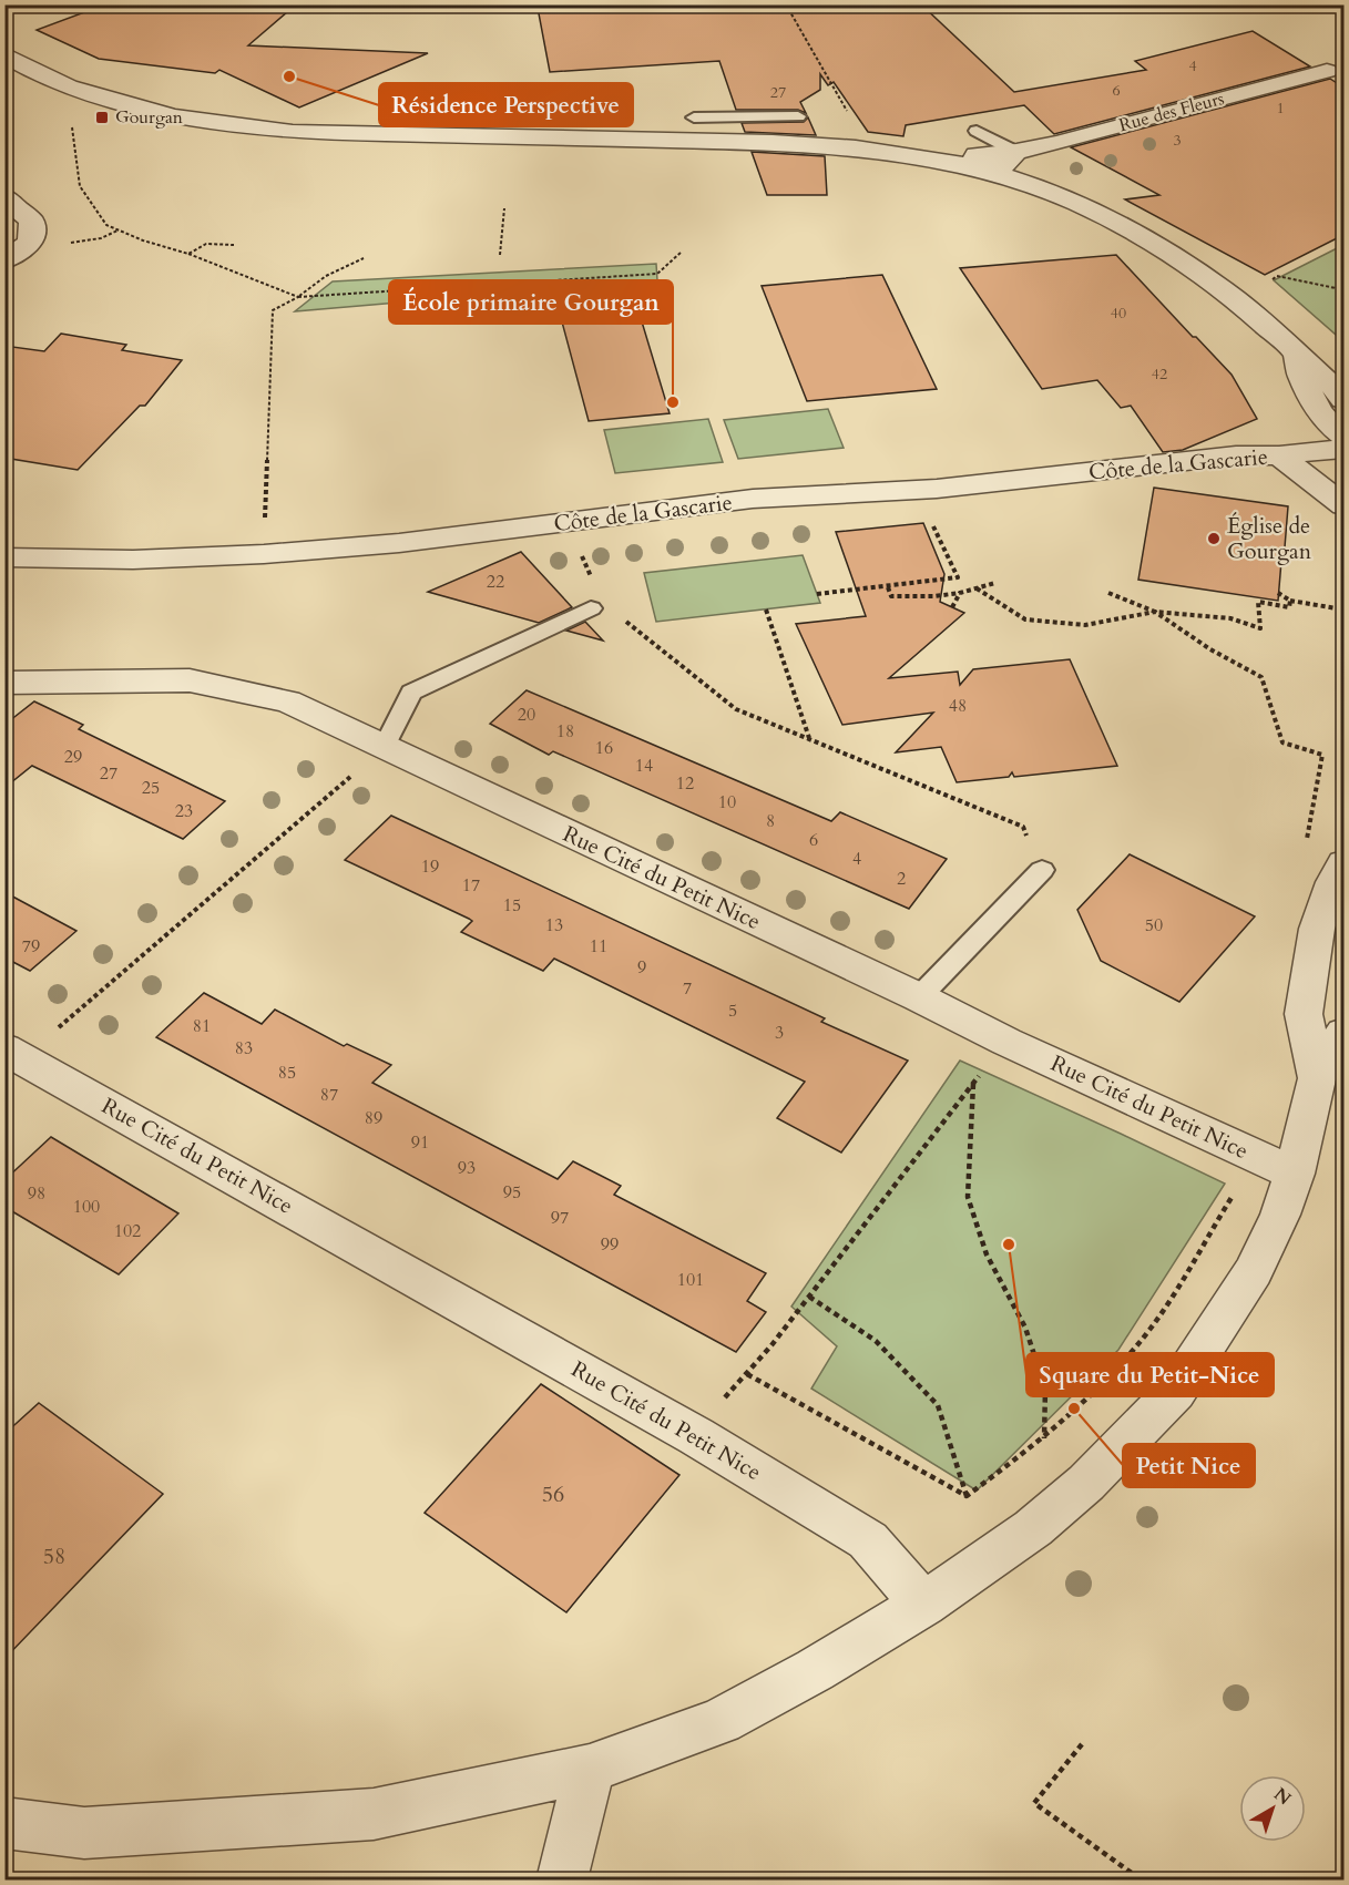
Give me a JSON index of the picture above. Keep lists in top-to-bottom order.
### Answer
{
  "streets": {
    "street": ["Rue des Fleurs", "Côte de la Gascarie", "Rue Cité du Petit Nice"]
  },
  "places": {
    "other": [
      "Résidence Perspective",
      "École primaire Gourgan",
      "Église de Gourgan",
      "Square du Petit-Nice",
      "Petit Nice"
    ],
    "transit": ["Gourgan"]
  },
  "house_numbers": [
    "4",
    "6",
    "27",
    "1",
    "3",
    "40",
    "42",
    "22",
    "48",
    "20",
    "18",
    "16",
    "29",
    "14",
    "27",
    "12",
    "25",
    "10",
    "23",
    "8",
    "6",
    "4",
    "19",
    "2",
    "17",
    "15",
    "13",
    "50",
    "79",
    "11",
    "9",
    "7",
    "5",
    "81",
    "3",
    "83",
    "85",
    "87",
    "89",
    "91",
    "93",
    "95",
    "98",
    "100",
    "97",
    "102",
    "99",
    "101",
    "56",
    "58"
  ],
  "north": "top right"
}
